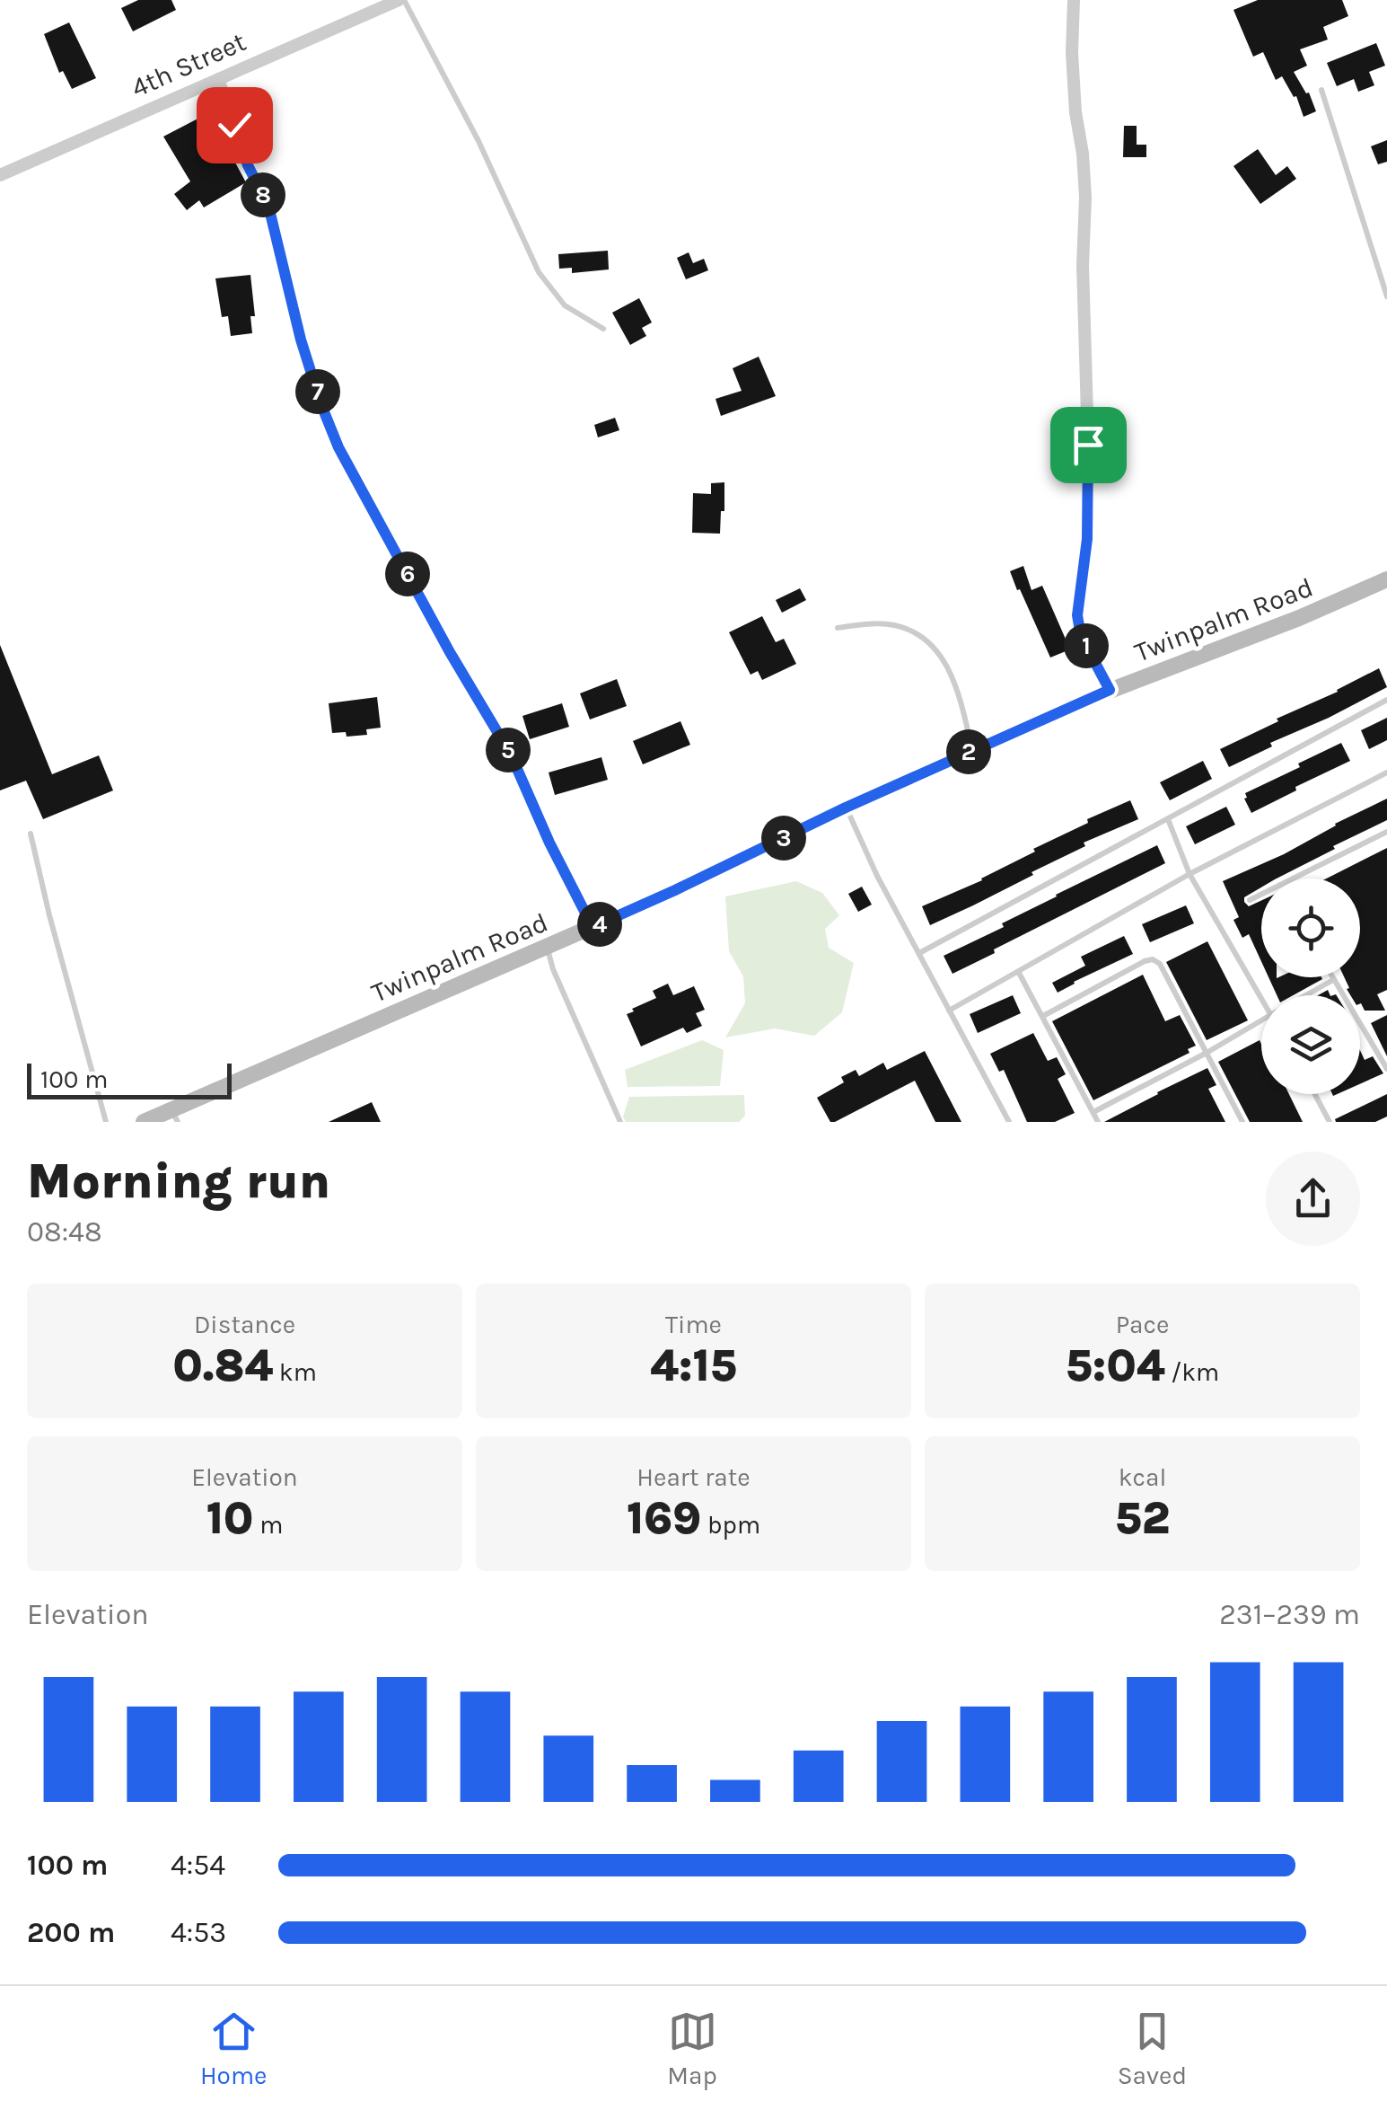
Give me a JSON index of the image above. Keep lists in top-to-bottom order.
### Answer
{
  "streets": {
    "main road": ["Twinpalm Road"],
    "street": ["4th Street"]
  },
  "scale_bar": "100 m",
  "page": {
    "pins": [
      "8",
      "7",
      "6",
      "1",
      "5",
      "2",
      "3",
      "4"
    ],
    "scale": "100 m",
    "heading": ["Morning run", "08:48"],
    "stats": [
      ["Distance", "0.84 km"],
      ["Time", "4:15"],
      ["Pace", "5:04 /km"],
      ["Elevation", "10 m"],
      ["Heart rate", "169 bpm"],
      ["kcal", "52"]
    ],
    "chart": ["Elevation", "231–239 m"],
    "list": [
      {
        "name": "100 m",
        "note": "4:54"
      },
      {
        "name": "200 m",
        "note": "4:53"
      }
    ],
    "tabs": ["Home", "Map", "Saved"]
  }
}
